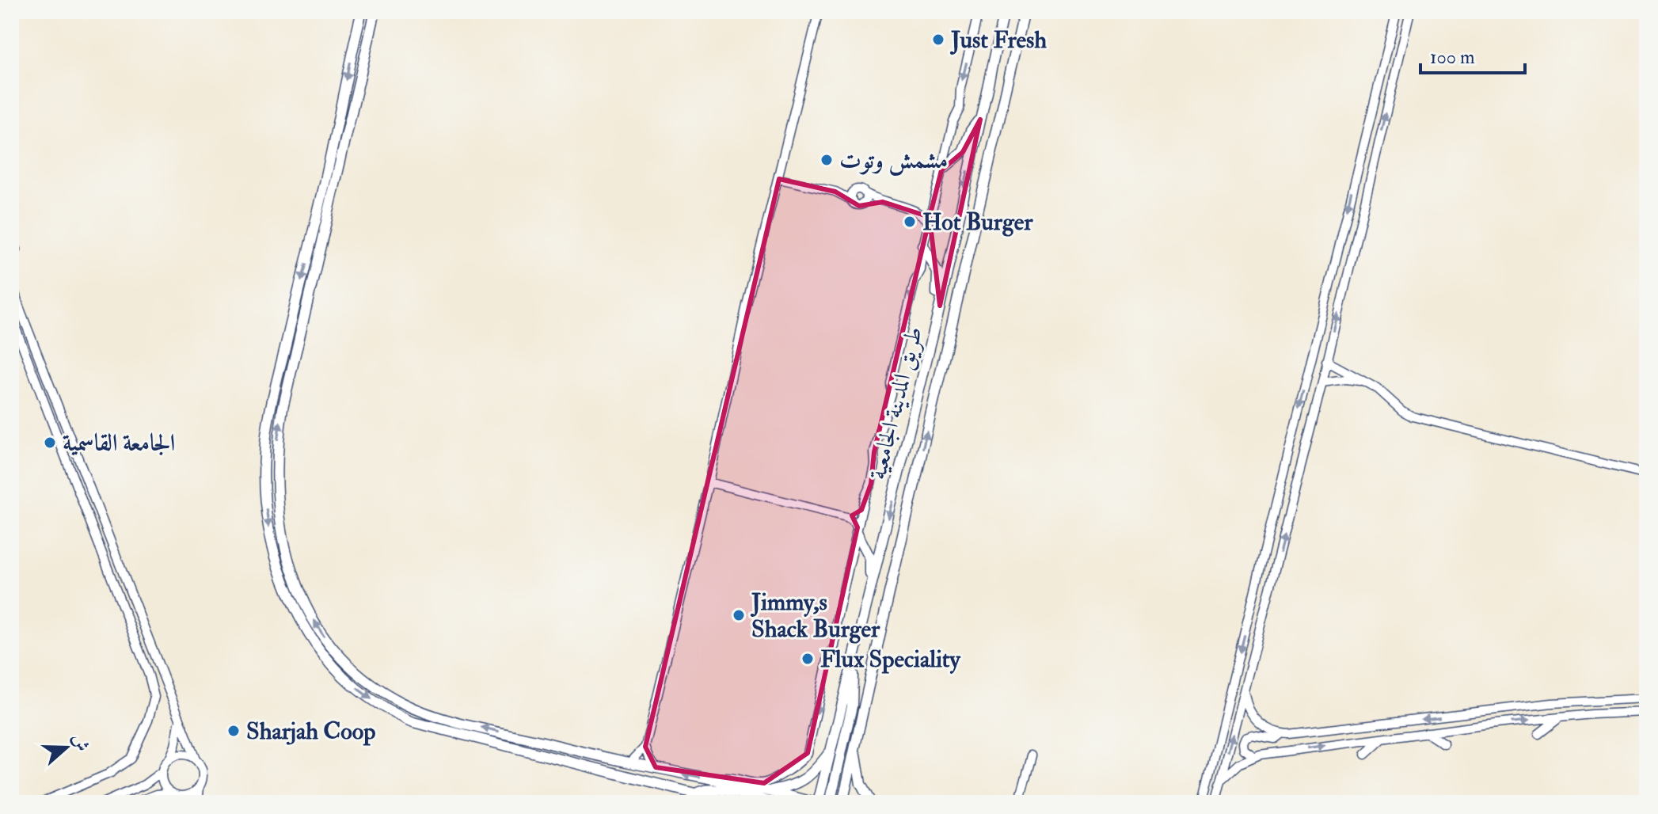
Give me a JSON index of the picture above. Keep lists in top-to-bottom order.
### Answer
{
  "streets": {
    "main road": ["طريق المدينة الجامعية"]
  },
  "places": [
    "Just Fresh",
    "مشمش وتوت",
    "Hot Burger",
    "الجامعة القاسمية",
    "Jimmy,s Shack Burger",
    "Flux Speciality",
    "Sharjah Coop"
  ],
  "scale_bar": "100 m",
  "north": "right"
}
